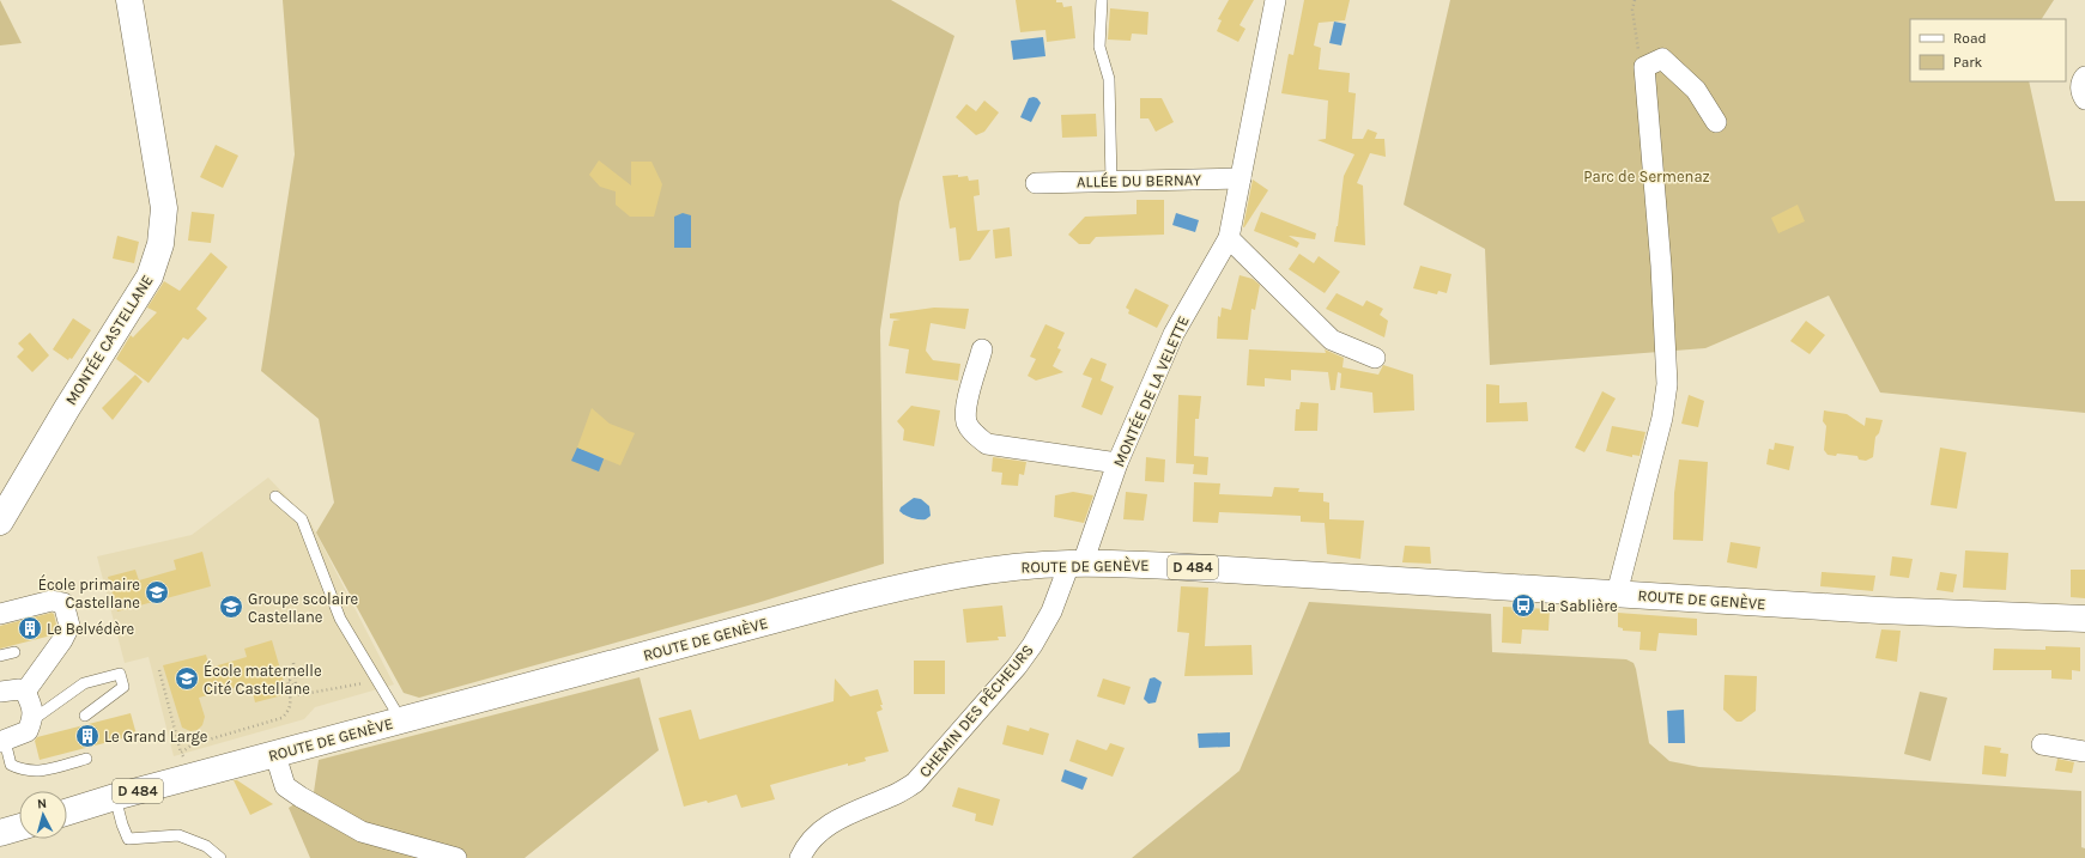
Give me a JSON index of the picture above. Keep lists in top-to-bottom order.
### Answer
{
  "streets": {
    "main road": ["MONTÉE CASTELLANE", "ROUTE DE GENÈVE", "D 484"],
    "street": ["ALLÉE DU BERNAY", "MONTÉE DE LA VELETTE", "CHEMIN DES PÊCHEURS"]
  },
  "crossings": [
    ["ALLÉE DU BERNAY", "MONTÉE DE LA VELETTE"],
    ["MONTÉE DE LA VELETTE", "ROUTE DE GENÈVE"],
    ["MONTÉE DE LA VELETTE", "CHEMIN DES PÊCHEURS"],
    ["ROUTE DE GENÈVE", "CHEMIN DES PÊCHEURS"]
  ],
  "parks": ["Parc de Sermenaz"],
  "places": {
    "school or university": ["École primaire Castellane", "Groupe scolaire Castellane", "École maternelle Cité Castellane"],
    "bus stop": ["La Sablière"],
    "building": ["Le Belvédère", "Le Grand Large"]
  },
  "legend": ["Road", "Park"],
  "north": "top"
}
